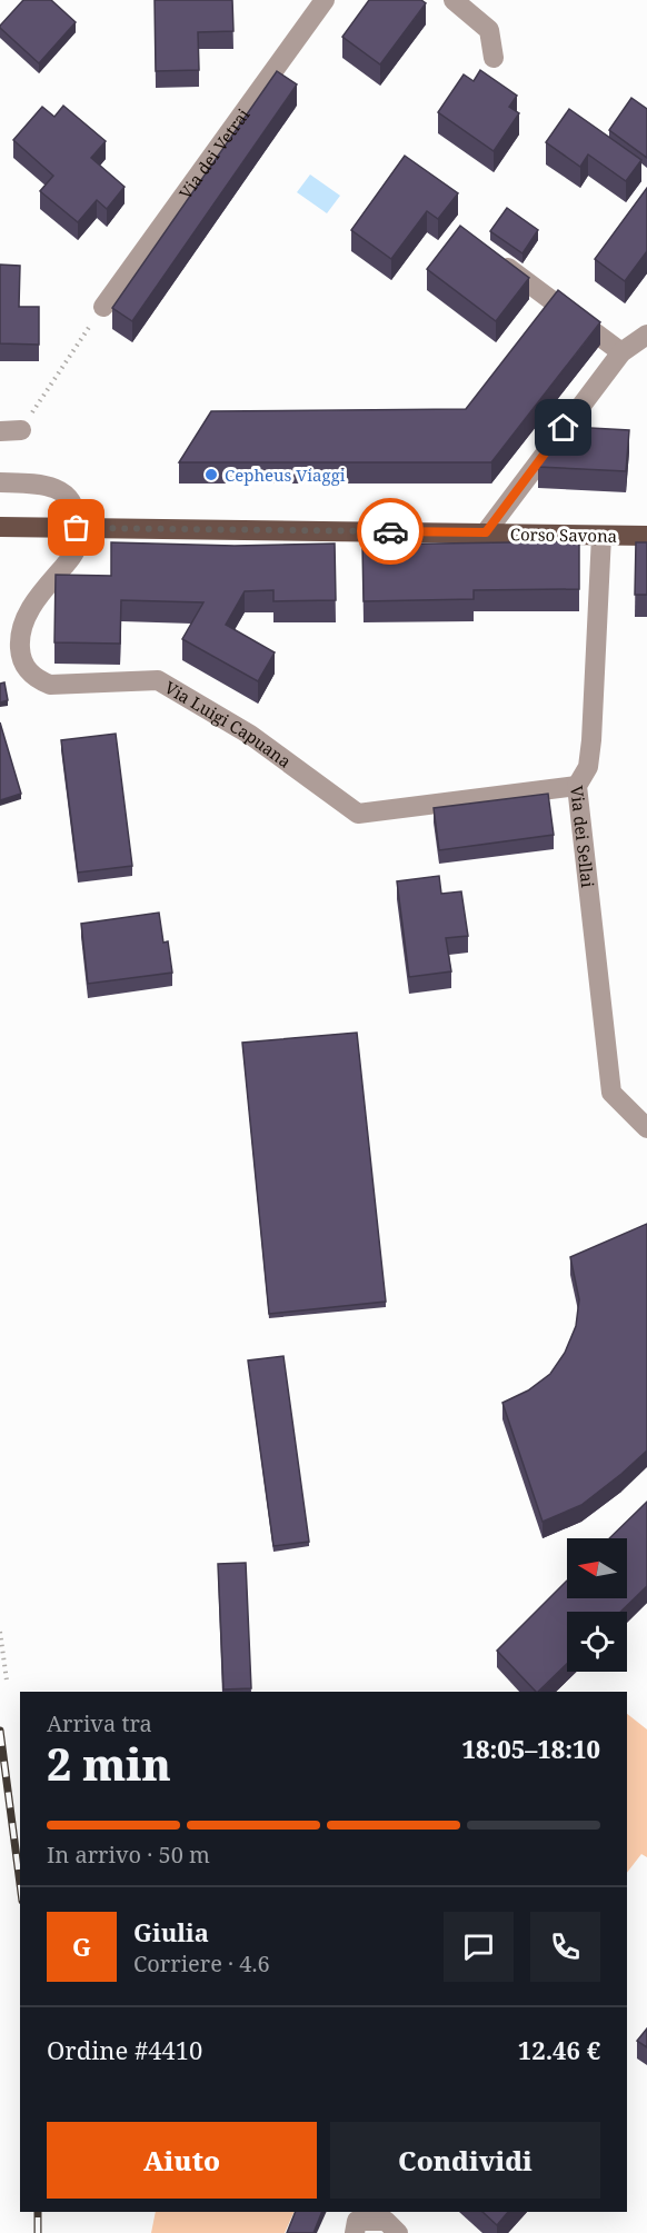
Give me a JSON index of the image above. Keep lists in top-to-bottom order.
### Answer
{
  "streets": {
    "main road": ["Corso Savona"],
    "street": ["Via dei Vetrai", "Via Luigi Capuana", "Via dei Sellai"]
  },
  "crossings": [
    ["Corso Savona", "Via Luigi Capuana"],
    ["Corso Savona", "Via dei Sellai"],
    ["Via Luigi Capuana", "Via dei Sellai"]
  ],
  "places": ["Cepheus Viaggi"],
  "north": "left",
  "page": {
    "heading": ["2 min", "Arriva tra", "18:05–18:10"],
    "panel": [
      "Giulia",
      "Corriere · 4.6",
      "Ordine #4410",
      "12.46 €"
    ],
    "bar": "In arrivo · 50 m",
    "round": "G",
    "buttons": ["Aiuto", "Condividi"]
  }
}
